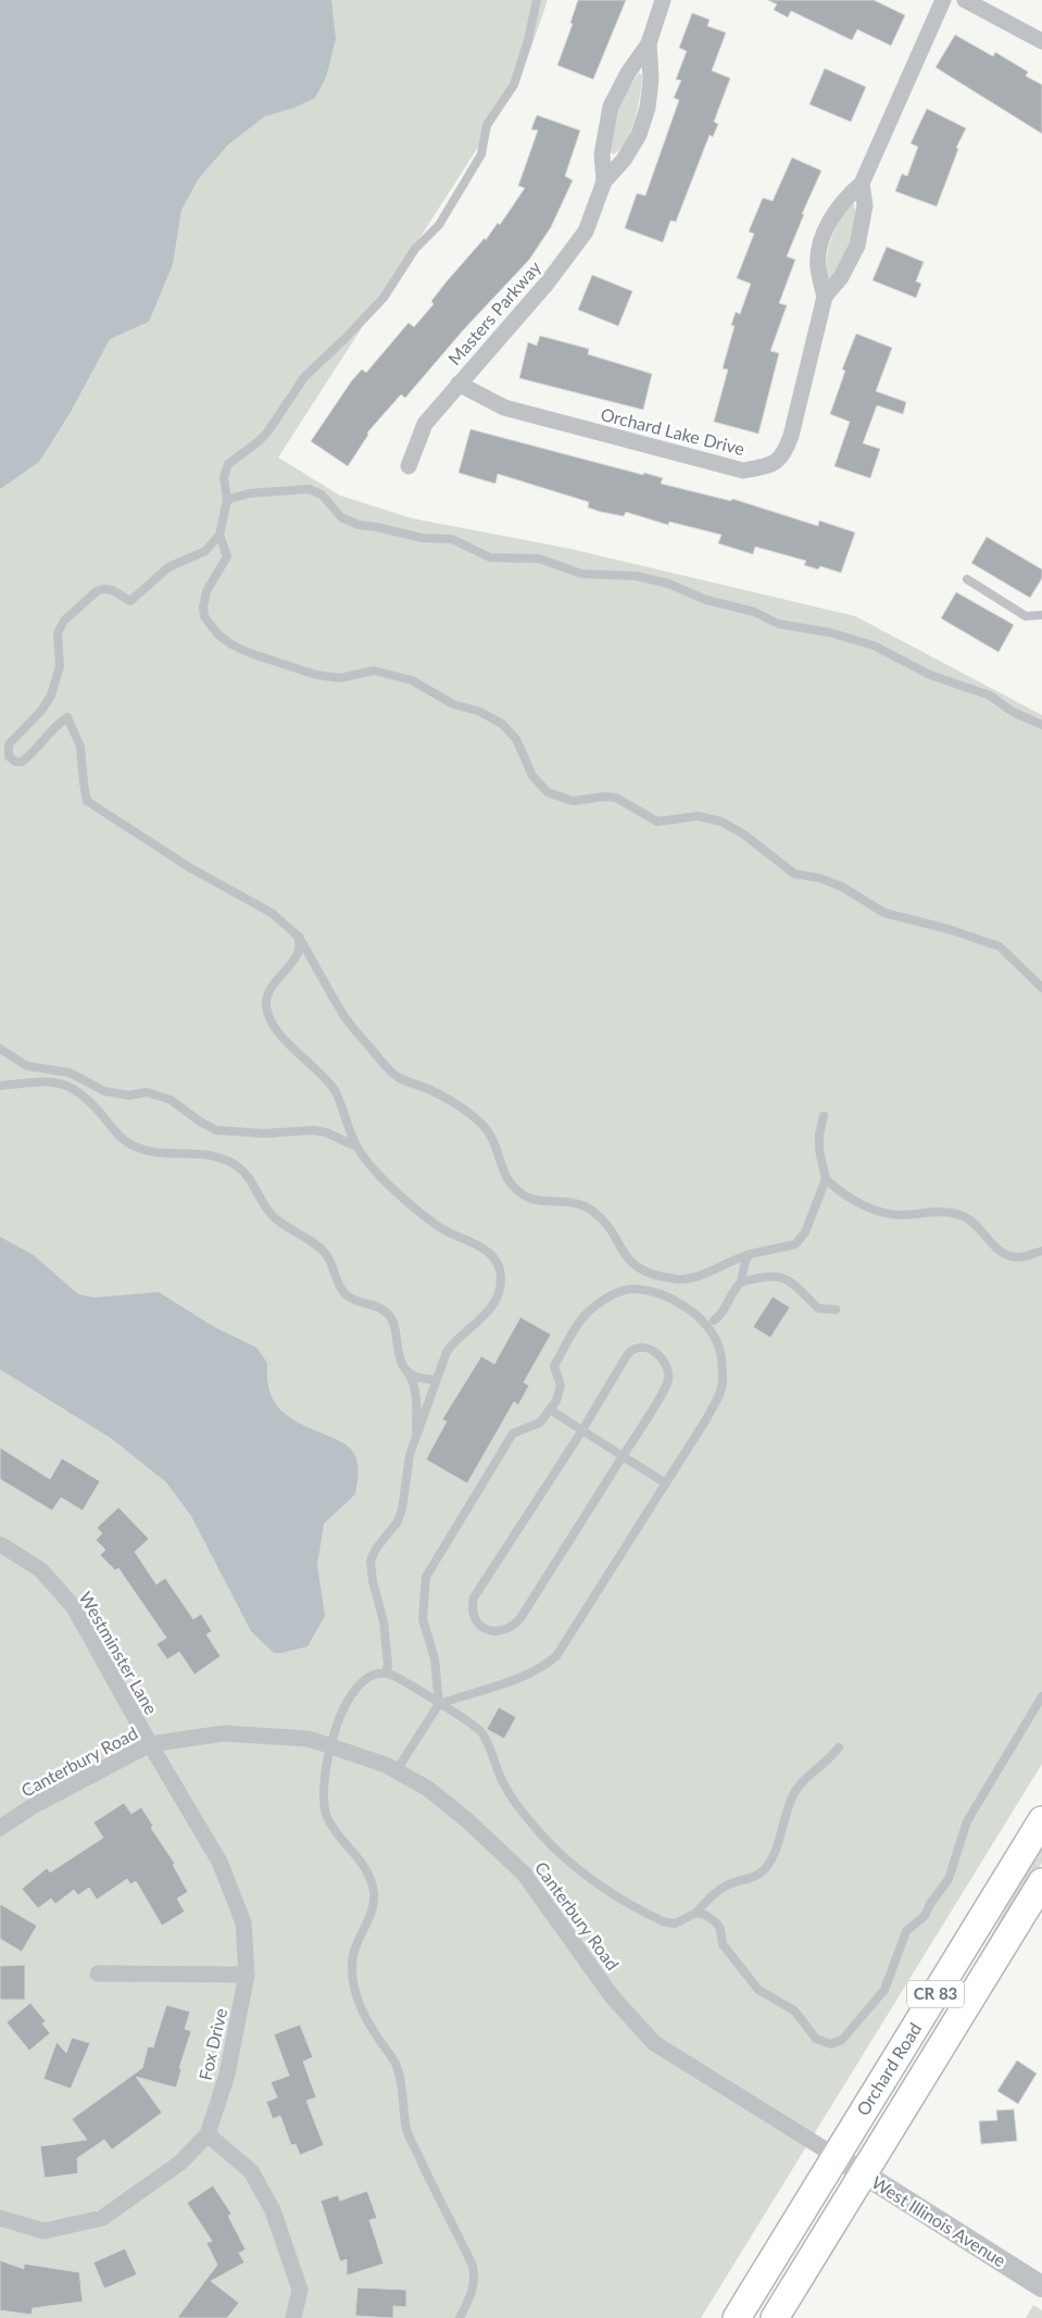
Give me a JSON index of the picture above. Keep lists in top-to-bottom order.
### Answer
{
  "streets": {
    "main road": ["CR 83", "Orchard Road"],
    "street": [
      "Masters Parkway",
      "Orchard Lake Drive",
      "Westminster Lane",
      "Canterbury Road",
      "Fox Drive",
      "West Illinois Avenue"
    ]
  },
  "crossings": [
    ["Masters Parkway", "Orchard Lake Drive"],
    ["Westminster Lane", "Canterbury Road"],
    ["Westminster Lane", "Fox Drive"],
    ["Canterbury Road", "Fox Drive"],
    ["Canterbury Road", "Orchard Road"],
    ["Canterbury Road", "West Illinois Avenue"],
    ["Orchard Road", "West Illinois Avenue"]
  ]
}
